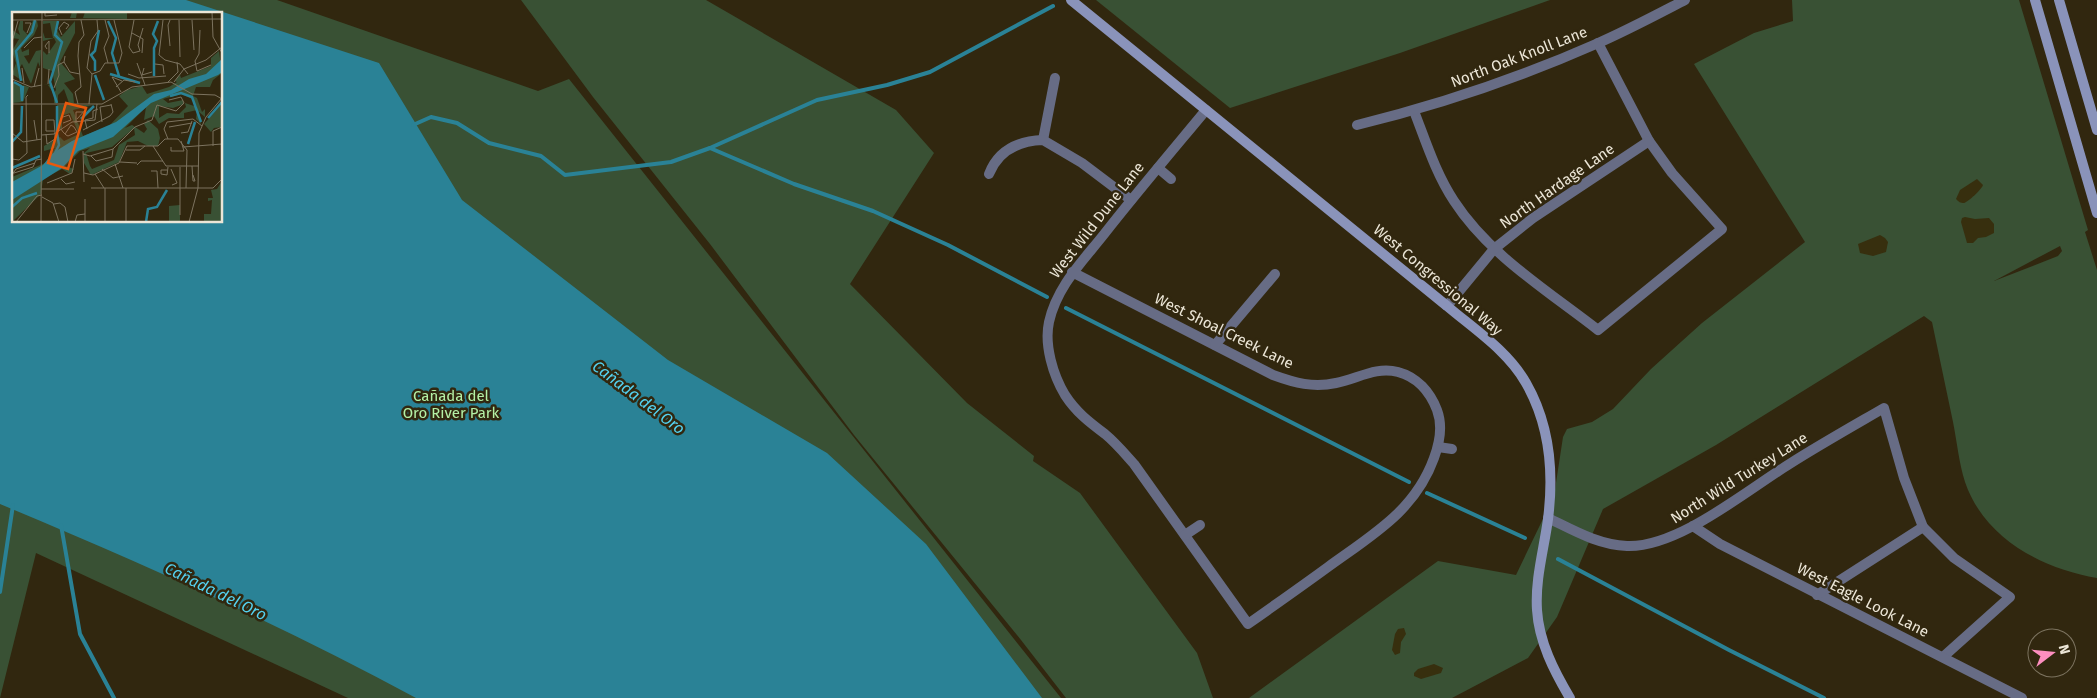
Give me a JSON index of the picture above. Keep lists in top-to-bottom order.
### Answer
{
  "streets": {
    "street": [
      "North Oak Knoll Lane",
      "North Hardage Lane",
      "West Wild Dune Lane",
      "West Congressional Way",
      "West Shoal Creek Lane",
      "North Wild Turkey Lane",
      "West Eagle Look Lane"
    ]
  },
  "crossings": [
    ["North Hardage Lane", "West Congressional Way"],
    ["West Wild Dune Lane", "West Congressional Way"],
    ["West Wild Dune Lane", "West Shoal Creek Lane"],
    ["West Congressional Way", "North Wild Turkey Lane"],
    ["North Wild Turkey Lane", "West Eagle Look Lane"]
  ],
  "water": ["Cañada del Oro"],
  "parks": ["Cañada del Oro River Park"],
  "north": "right"
}
